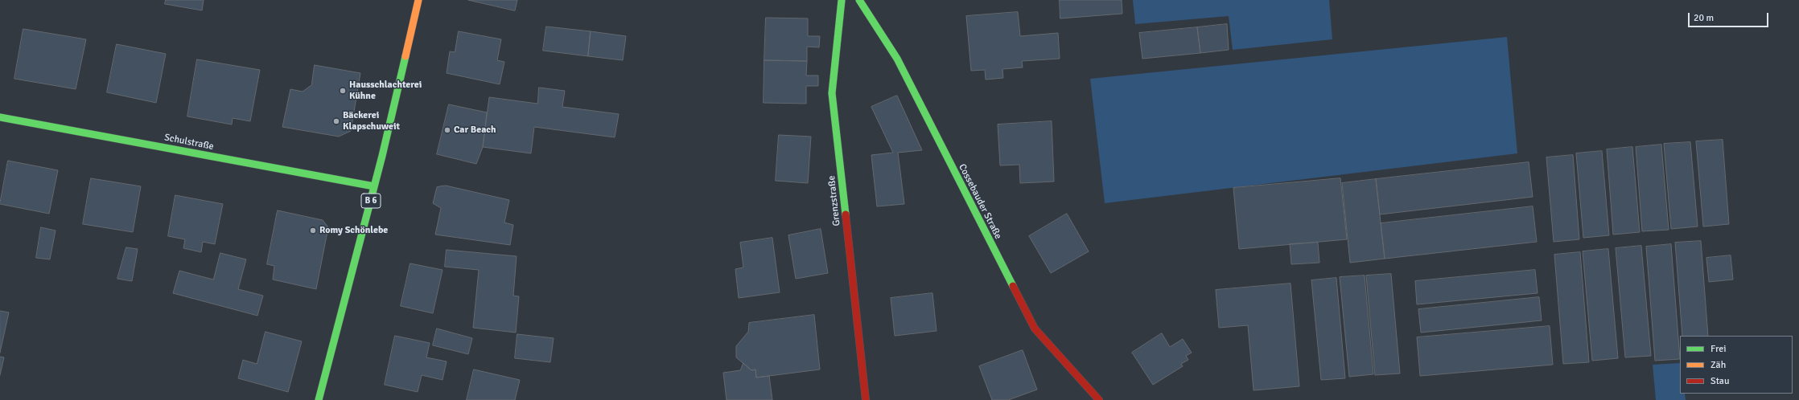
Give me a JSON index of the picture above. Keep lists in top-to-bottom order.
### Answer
{
  "streets": {
    "street": [
      "Schulstraße",
      "B 6",
      "Grenzstraße",
      "Cossebauder Straße"
    ]
  },
  "crossings": [
    ["Schulstraße", "B 6"]
  ],
  "places": [
    "Hausschlachterei Kühne",
    "Bäckerei Klapschuweit",
    "Car Beach",
    "Romy Schönlebe"
  ],
  "legend": ["Frei", "Zäh", "Stau"],
  "scale_bar": "20 m"
}
